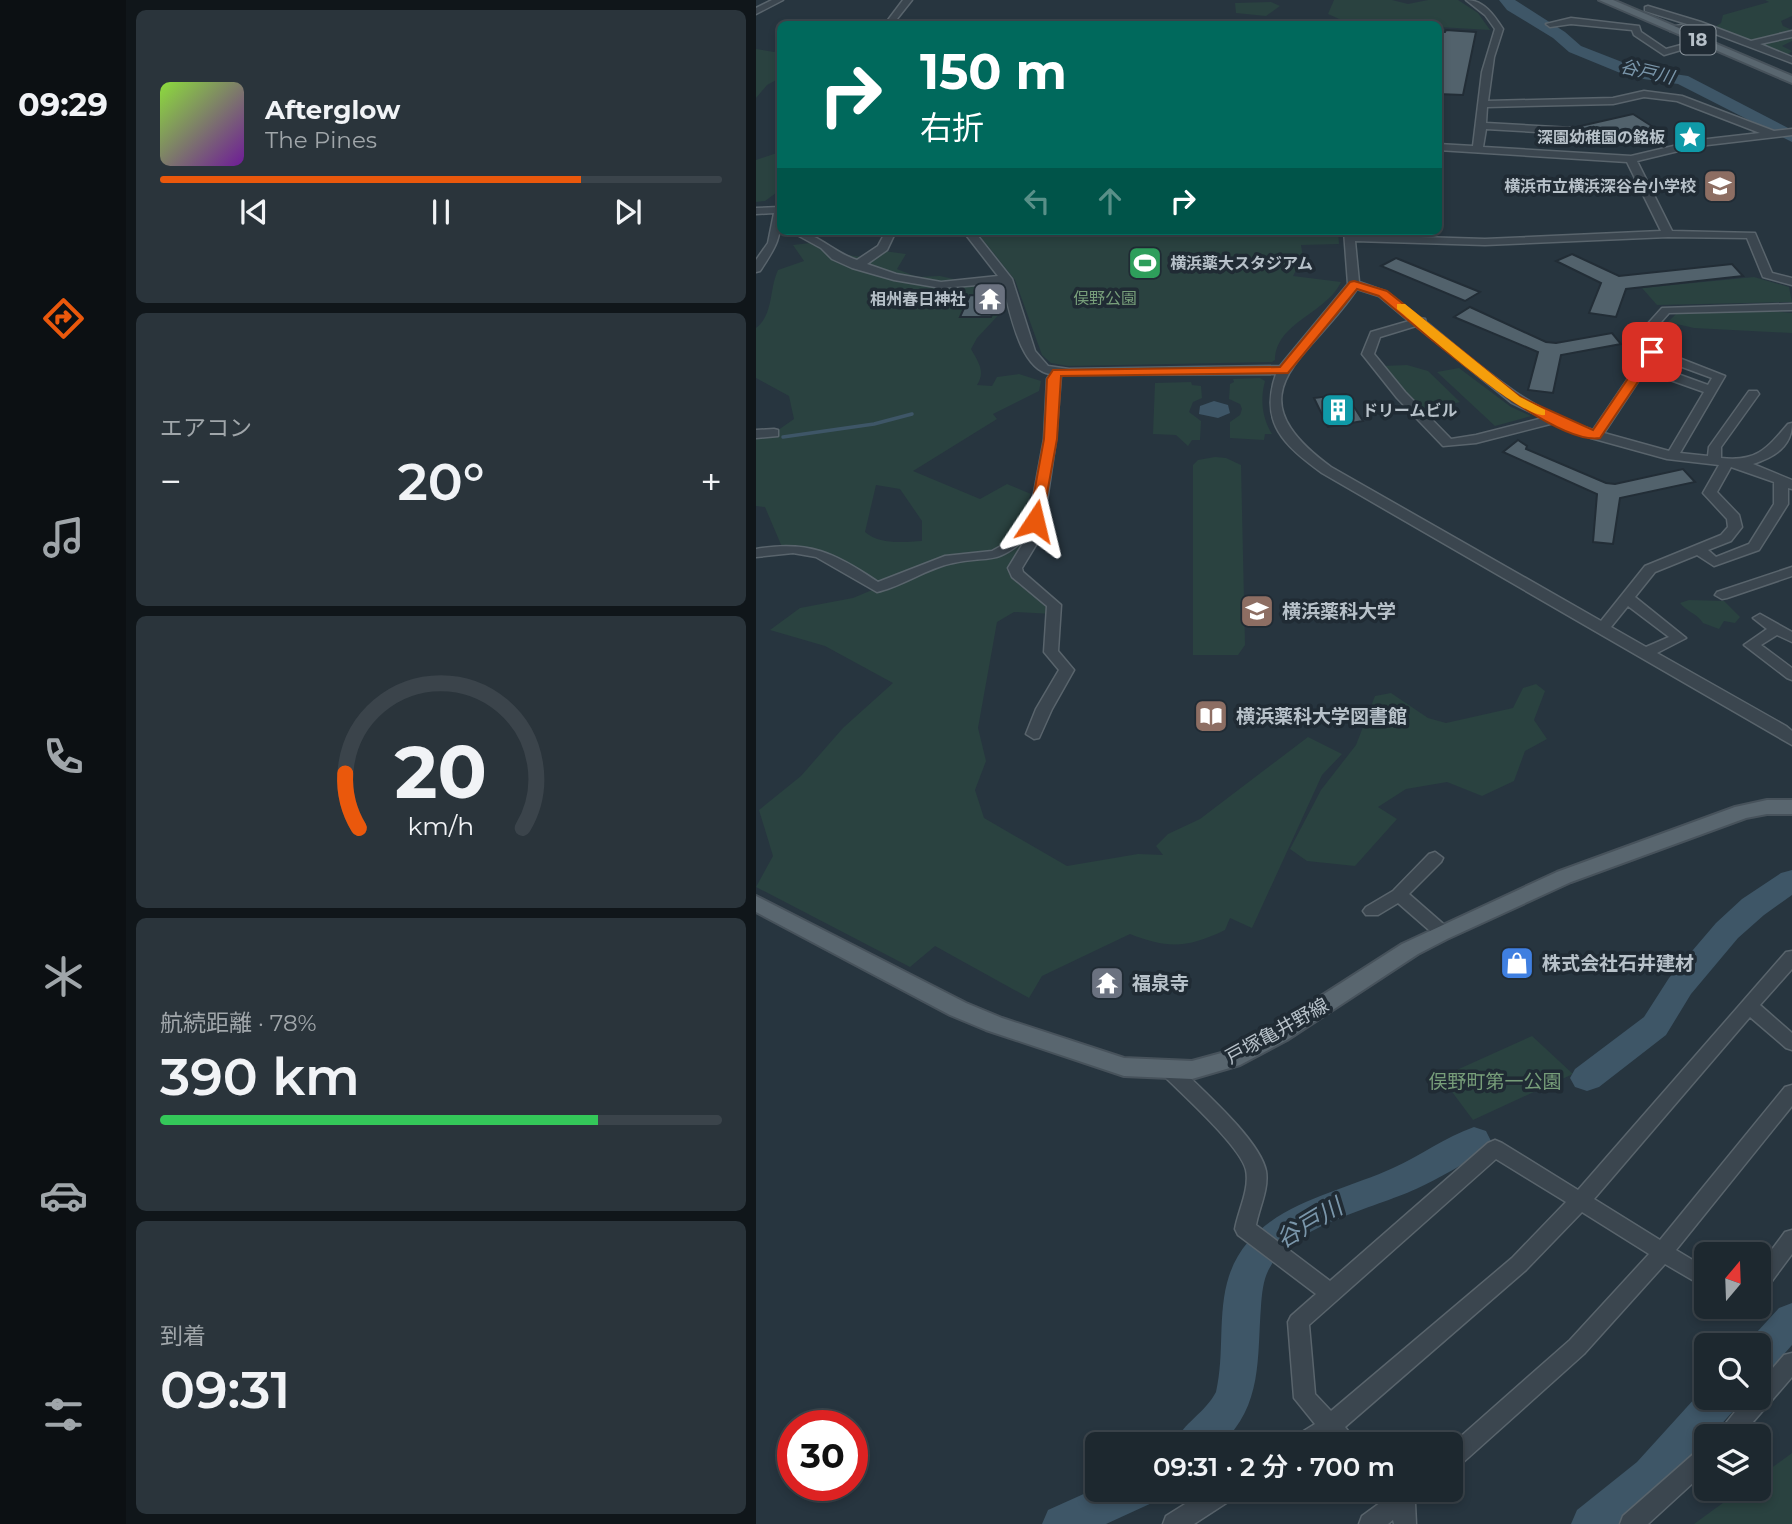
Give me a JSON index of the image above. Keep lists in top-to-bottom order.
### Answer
{
  "streets": {
    "main road": ["18", "戸塚亀井野線"]
  },
  "water": ["谷戸川"],
  "parks": ["俣野公園", "俣野町第一公園"],
  "places": {
    "place": ["深園幼稚園の銘板"],
    "school or university": ["横浜市立横浜深谷台小学校", "横浜薬科大学"],
    "sports": ["横浜薬大スタジアム"],
    "temple": ["相州春日神社", "福泉寺"],
    "building": ["ドリームビル"],
    "library": ["横浜薬科大学図書館"],
    "shop": ["株式会社石井建材"]
  },
  "north": "top",
  "page": {
    "tabs": "09:29",
    "turn": ["150 m", "右折"],
    "song": ["Afterglow", "The Pines"],
    "tile": [
      "エアコン",
      ["航続距離 · 78%", "390 km"],
      ["到着", "09:31"]
    ],
    "heat": ["−", "20°", "+"],
    "limit": "30",
    "trip": "09:31 · 2 分 · 700 m",
    "gauge": ["20", "km/h"]
  }
}
